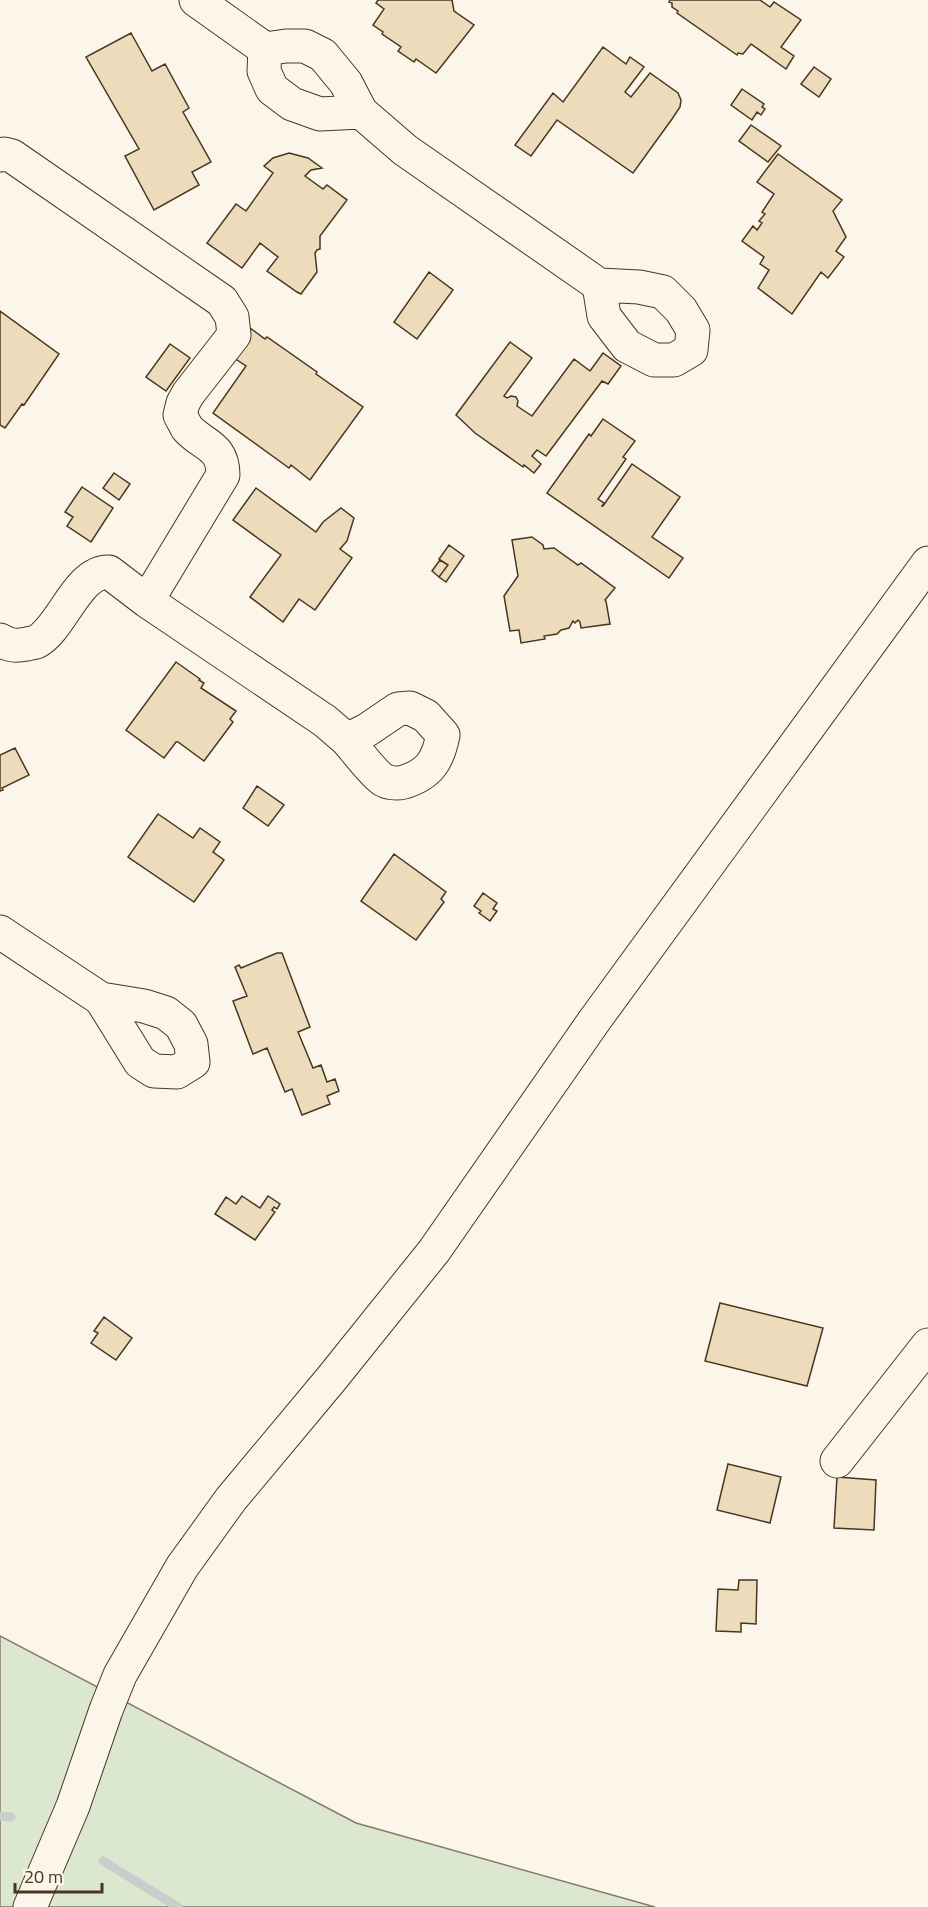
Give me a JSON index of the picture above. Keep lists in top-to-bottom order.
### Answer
{
  "scale_bar": "20 m"
}
